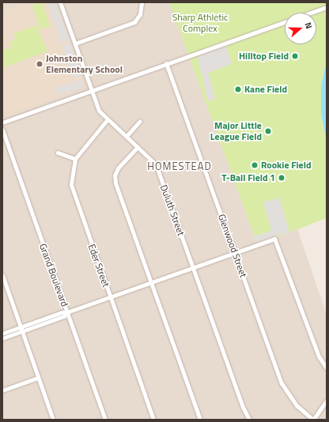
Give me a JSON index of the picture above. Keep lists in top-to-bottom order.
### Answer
{
  "streets": {
    "street": [
      "Duluth Street",
      "Glenwood Street",
      "Eder Street",
      "Grand Boulevard"
    ]
  },
  "crossings": [
    ["Duluth Street", "Eder Street"]
  ],
  "districts": ["HOMESTEAD"],
  "parks": ["Sharp Athletic Complex"],
  "places": [
    "Hilltop Field",
    "Johnston Elementary School",
    "Kane Field",
    "Major Little League Field",
    "Rookie Field",
    "T-Ball Field 1"
  ],
  "north": "right"
}
